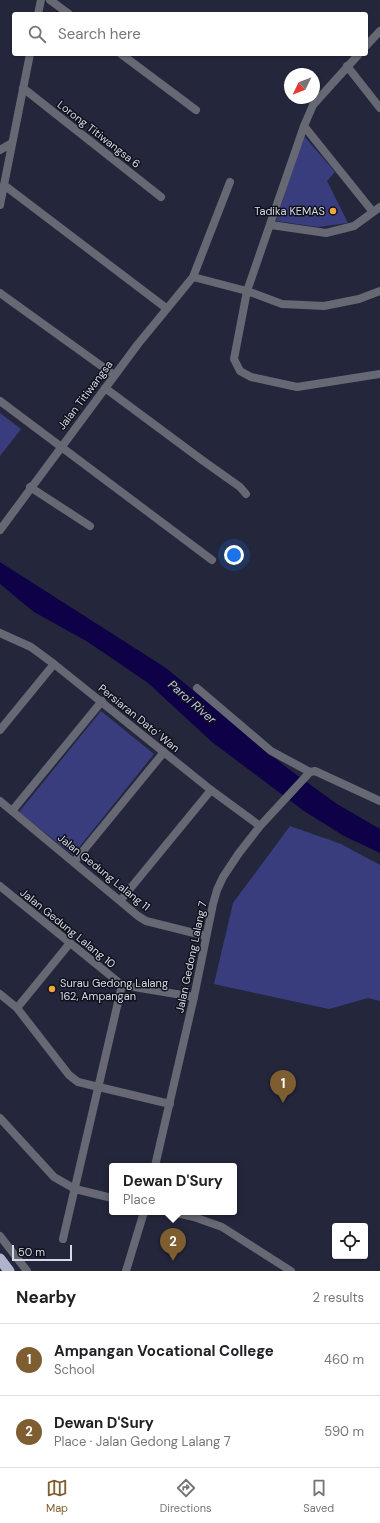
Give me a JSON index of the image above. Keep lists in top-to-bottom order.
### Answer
{
  "streets": {
    "street": [
      "Lorong Titiwangsa 6",
      "Jalan Titiwangsa",
      "Persiaran Dato' Wan",
      "Jalan Gedung Lalang 11",
      "Jalan Gedung Lalang 10",
      "Jalan Gedong Lalang 7"
    ]
  },
  "crossings": [
    ["Persiaran Dato' Wan", "Jalan Gedong Lalang 7"],
    ["Jalan Gedung Lalang 11", "Jalan Gedong Lalang 7"],
    ["Jalan Gedung Lalang 10", "Jalan Gedong Lalang 7"]
  ],
  "water": ["Paroi River"],
  "places": ["Tadika KEMAS", "Surau Gedong Lalang 162, Ampangan"],
  "scale_bar": "50 m",
  "north": "bottom left",
  "page": {
    "search": "Search here",
    "pins": ["1", "2"],
    "popup": ["Dewan D'Sury", "Place"],
    "scale": "50 m",
    "heading": ["Nearby", "2 results"],
    "list": [
      {
        "mark": "1",
        "name": "Ampangan Vocational College",
        "note": "School",
        "value": "460 m"
      },
      {
        "mark": "2",
        "name": "Dewan D'Sury",
        "note": "Place · Jalan Gedong Lalang 7",
        "value": "590 m"
      }
    ],
    "nav": ["Map", "Directions", "Saved"]
  }
}
